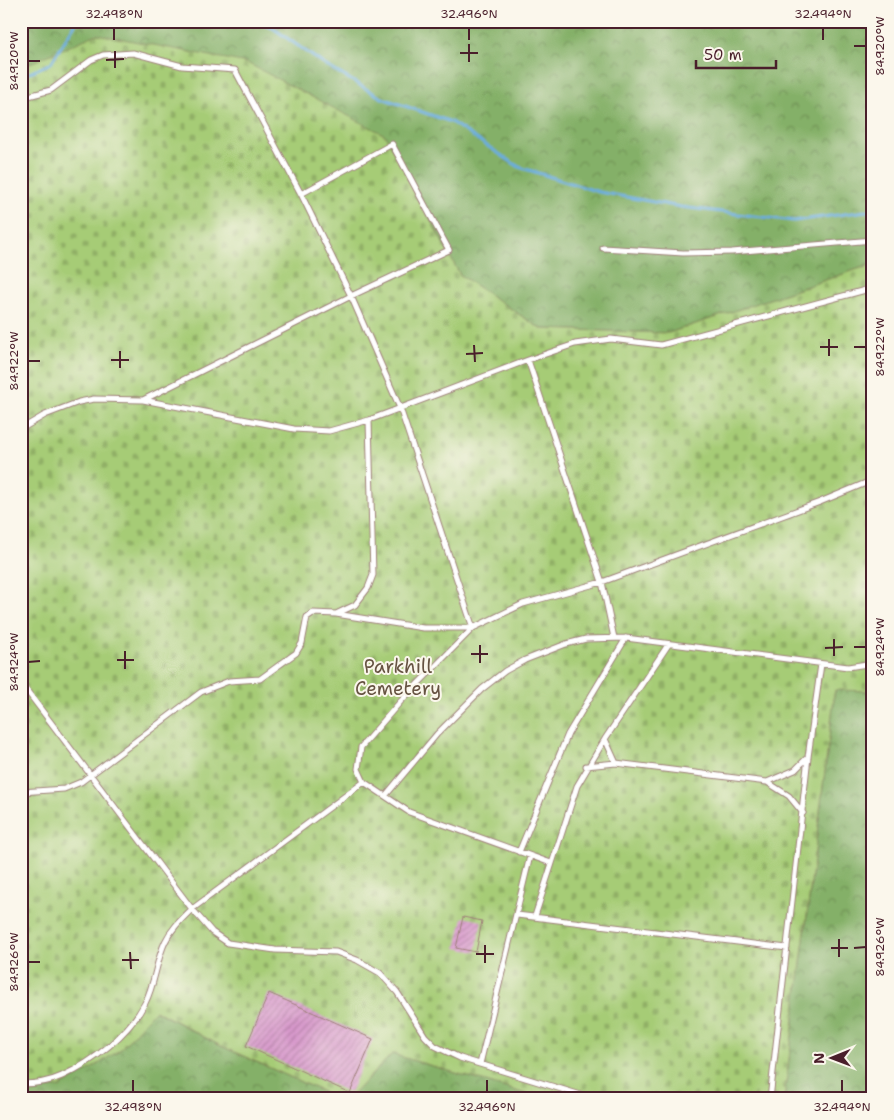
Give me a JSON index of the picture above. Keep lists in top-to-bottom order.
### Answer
{
  "parks": ["Parkhill Cemetery"],
  "scale_bar": "50 m",
  "north": "left",
  "coordinates": [
    "32.498°N",
    "32.496°N",
    "32.494°N",
    "84.920°W",
    "84.922°W",
    "84.924°W",
    "84.926°W"
  ]
}
